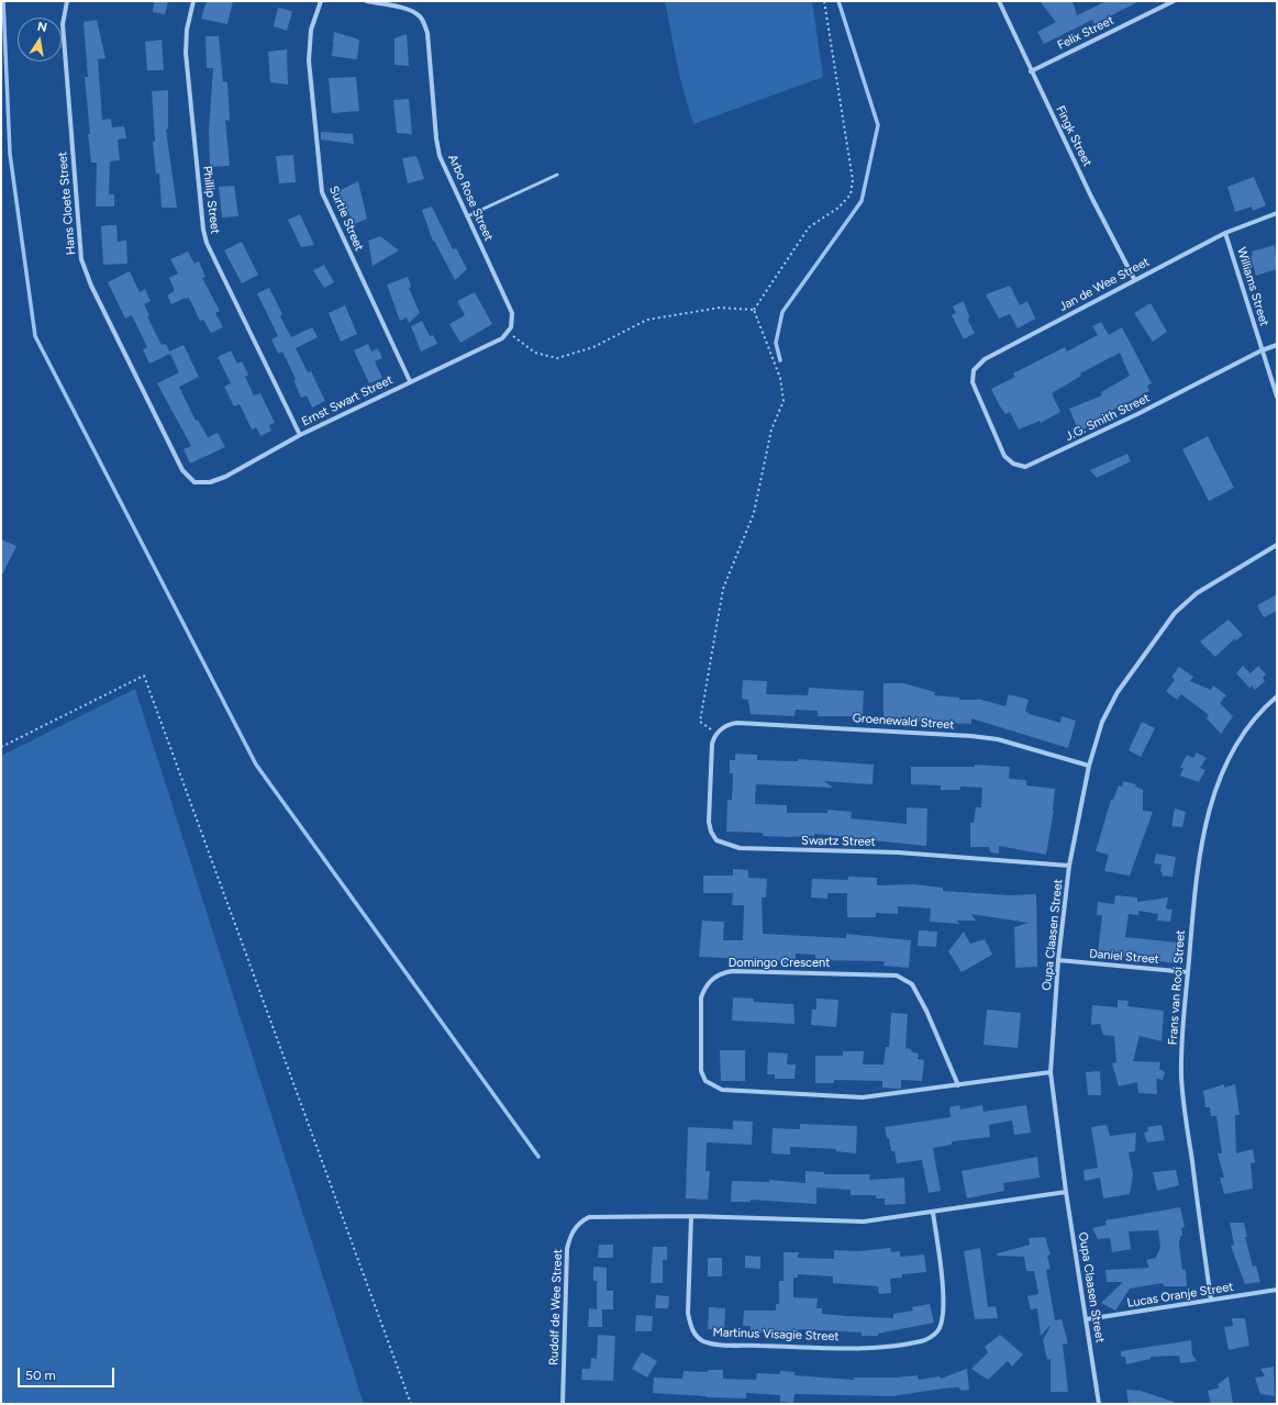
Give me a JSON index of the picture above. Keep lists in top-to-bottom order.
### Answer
{
  "streets": {
    "street": [
      "Felix Street",
      "Fingk Street",
      "Arbo Rose Street",
      "Phillip Street",
      "Hans Cloete Street",
      "Surtie Street",
      "Jan de Wee Street",
      "Williams Street",
      "Ernst Swart Street",
      "J.G. Smith Street",
      "Groenewald Street",
      "Swartz Street",
      "Oupa Claasen Street",
      "Daniel Street",
      "Domingo Crescent",
      "Frans van Rooi Street",
      "Lucas Oranje Street",
      "Rudolf de Wee Street",
      "Martinus Visagie Street"
    ]
  },
  "crossings": [
    ["Felix Street", "Fingk Street"],
    ["Fingk Street", "Jan de Wee Street"],
    ["Arbo Rose Street", "Ernst Swart Street"],
    ["Phillip Street", "Ernst Swart Street"],
    ["Hans Cloete Street", "Ernst Swart Street"],
    ["Surtie Street", "Ernst Swart Street"],
    ["Jan de Wee Street", "Williams Street"],
    ["Jan de Wee Street", "J.G. Smith Street"],
    ["Williams Street", "J.G. Smith Street"],
    ["Groenewald Street", "Swartz Street"],
    ["Groenewald Street", "Oupa Claasen Street"],
    ["Swartz Street", "Oupa Claasen Street"],
    ["Oupa Claasen Street", "Daniel Street"],
    ["Oupa Claasen Street", "Domingo Crescent"],
    ["Oupa Claasen Street", "Lucas Oranje Street"],
    ["Daniel Street", "Frans van Rooi Street"],
    ["Frans van Rooi Street", "Lucas Oranje Street"],
    ["Rudolf de Wee Street", "Martinus Visagie Street"]
  ],
  "scale_bar": "50 m",
  "north": "top"
}
